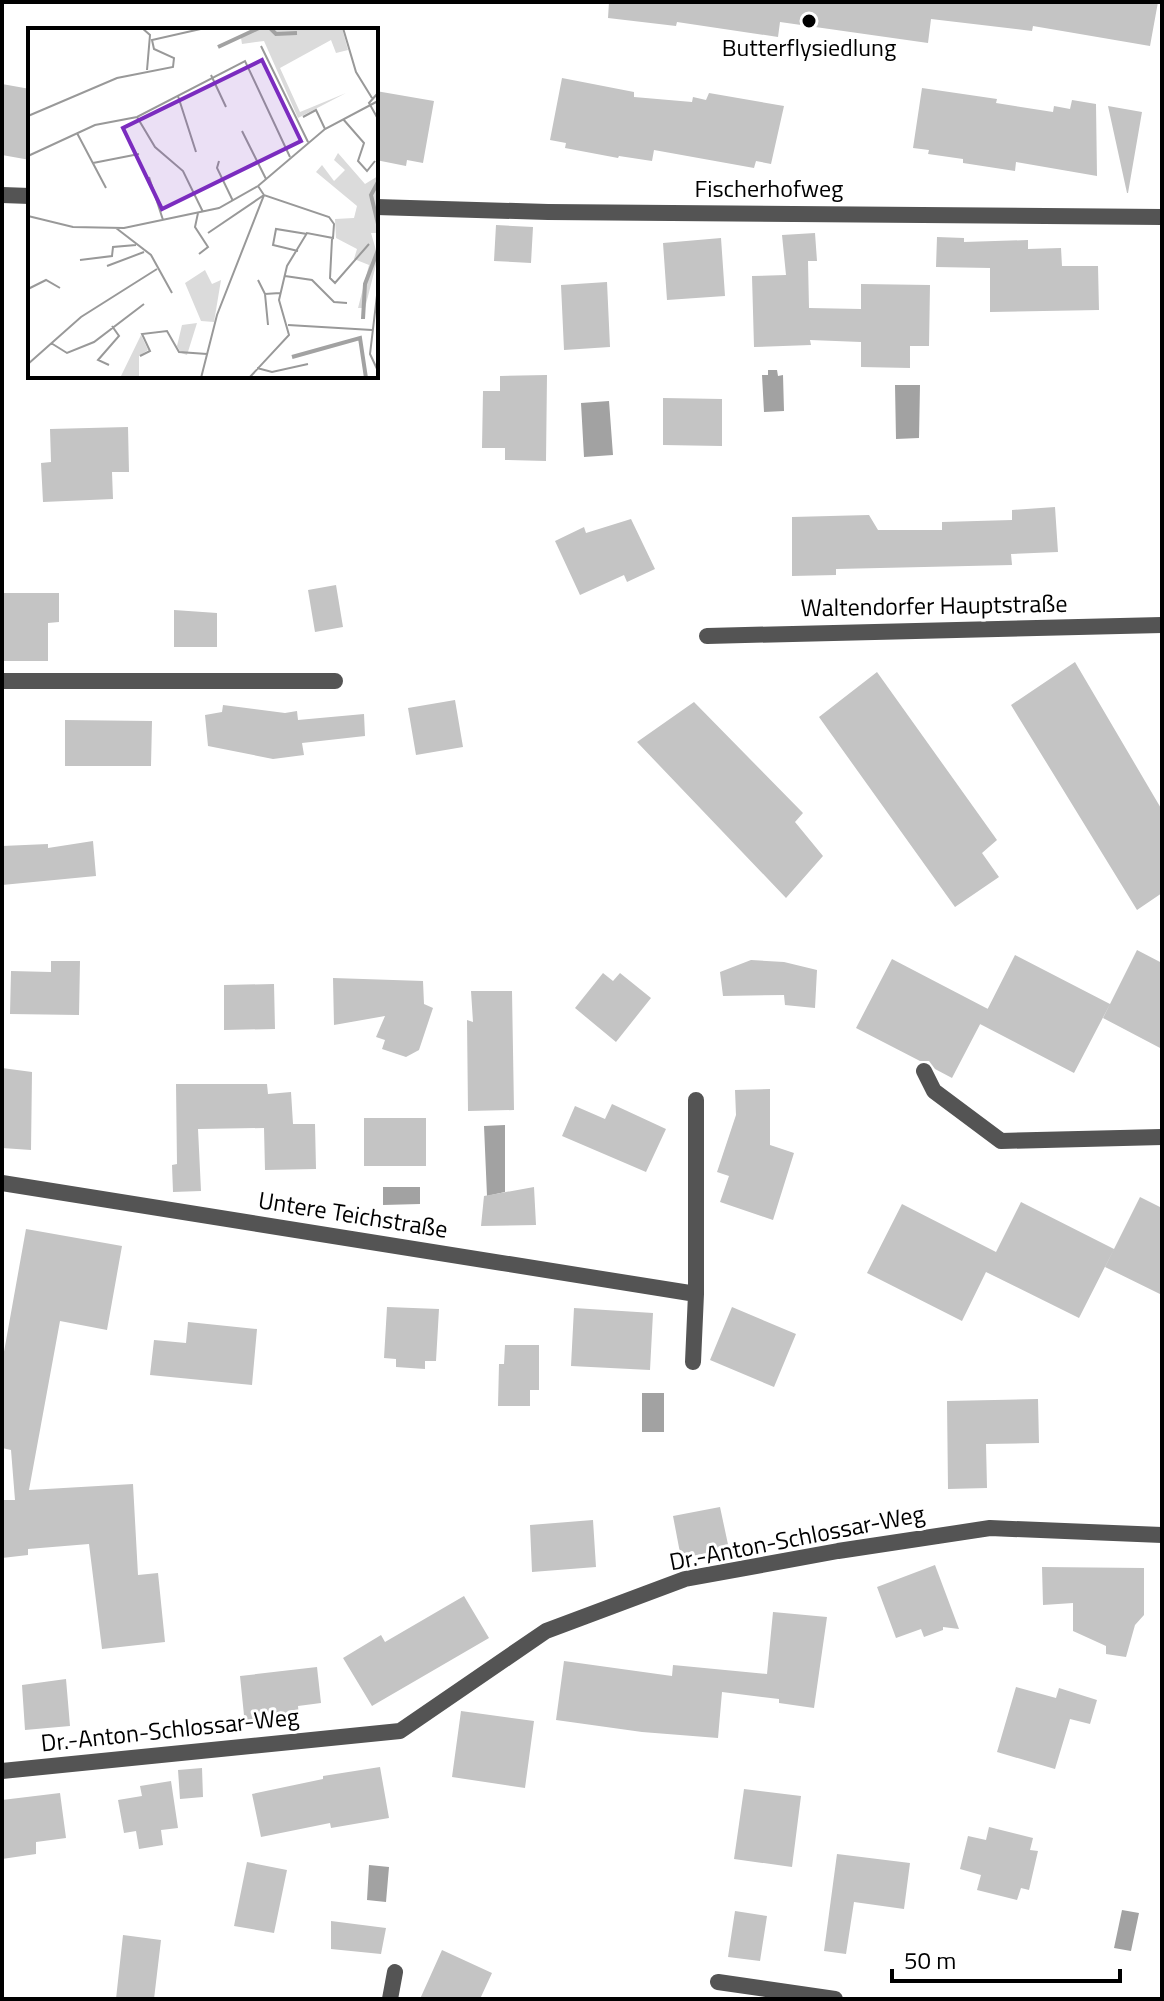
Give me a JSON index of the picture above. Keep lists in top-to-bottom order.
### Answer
{
  "streets": {
    "street": [
      "Fischerhofweg",
      "Waltendorfer Hauptstraße",
      "Untere Teichstraße",
      "Dr.-Anton-Schlossar-Weg"
    ]
  },
  "places": ["Butterflysiedlung"],
  "scale_bar": "50 m"
}
